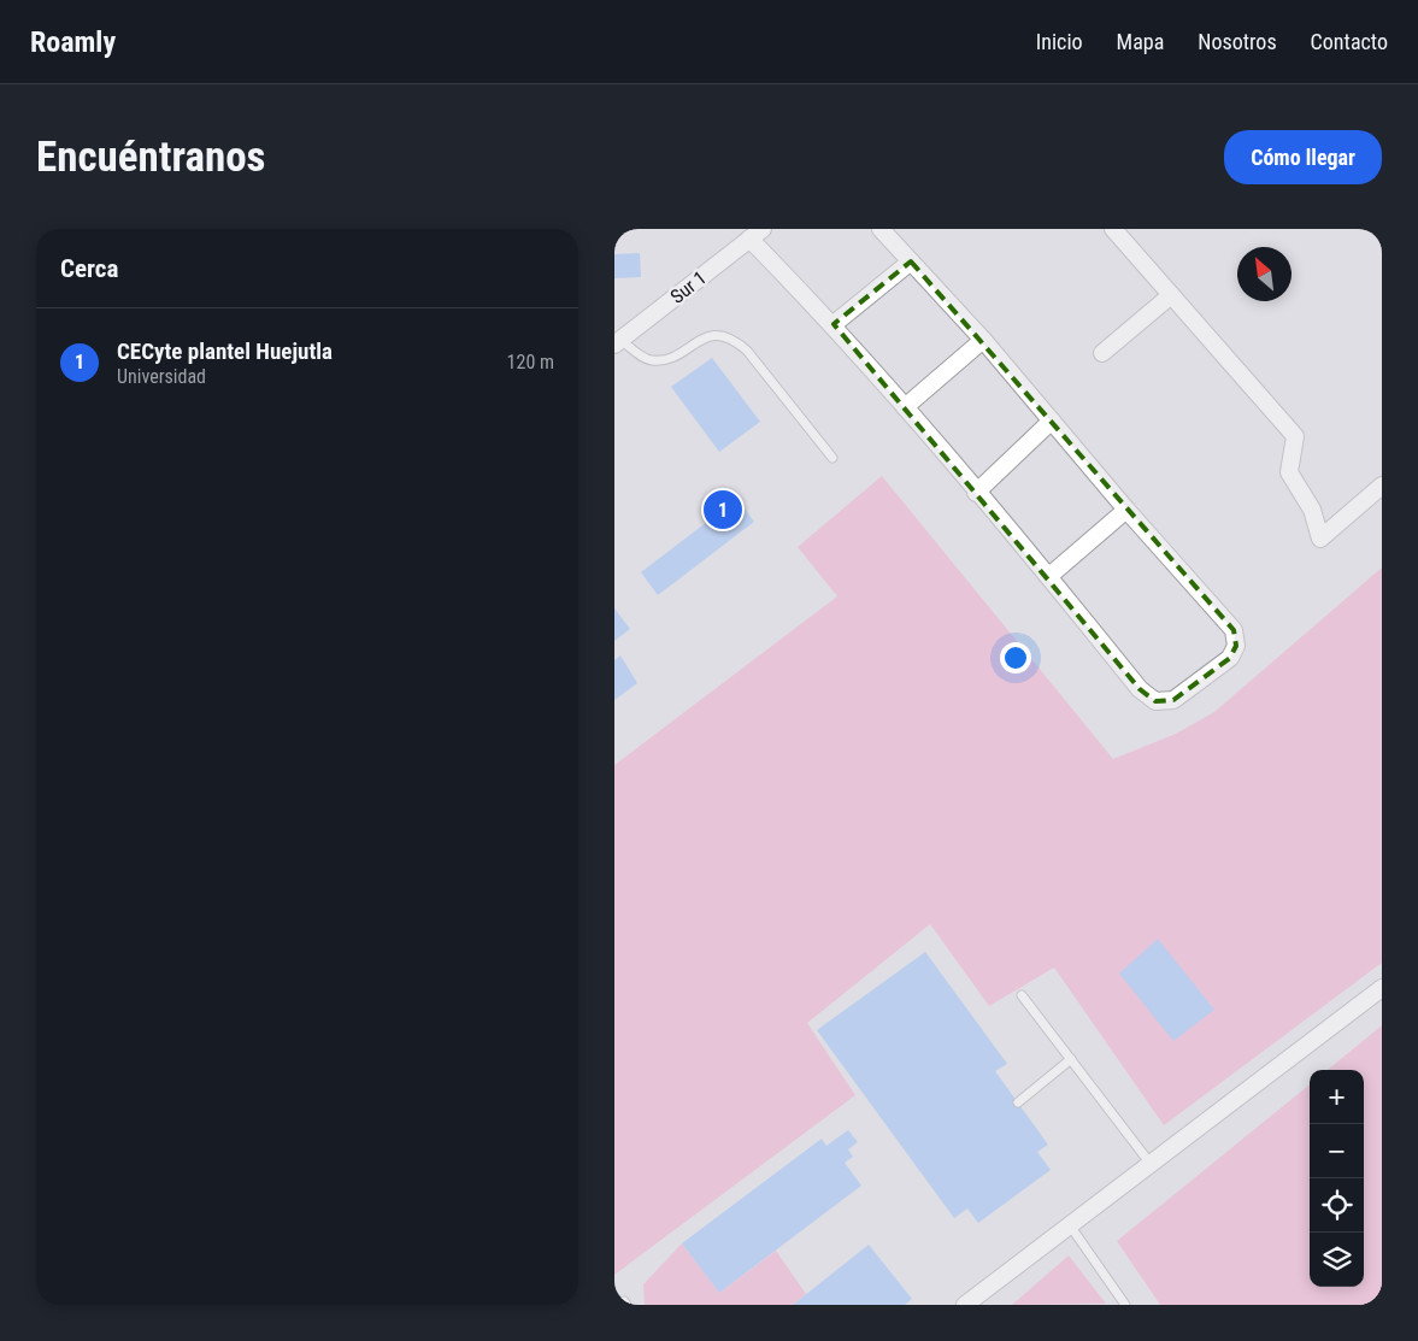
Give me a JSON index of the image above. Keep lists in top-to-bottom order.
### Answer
{
  "streets": {
    "street": ["Sur 1"]
  },
  "north": "top left",
  "page": {
    "header": "Roamly",
    "nav": [
      "Inicio",
      "Mapa",
      "Nosotros",
      "Contacto"
    ],
    "buttons": "Cómo llegar",
    "title": "Encuéntranos",
    "heading": "Cerca",
    "list": [
      {
        "mark": "1",
        "name": "CECyte plantel Huejutla",
        "note": "Universidad",
        "value": "120 m"
      }
    ],
    "pins": "1",
    "map_buttons": ["+", "−"]
  }
}
